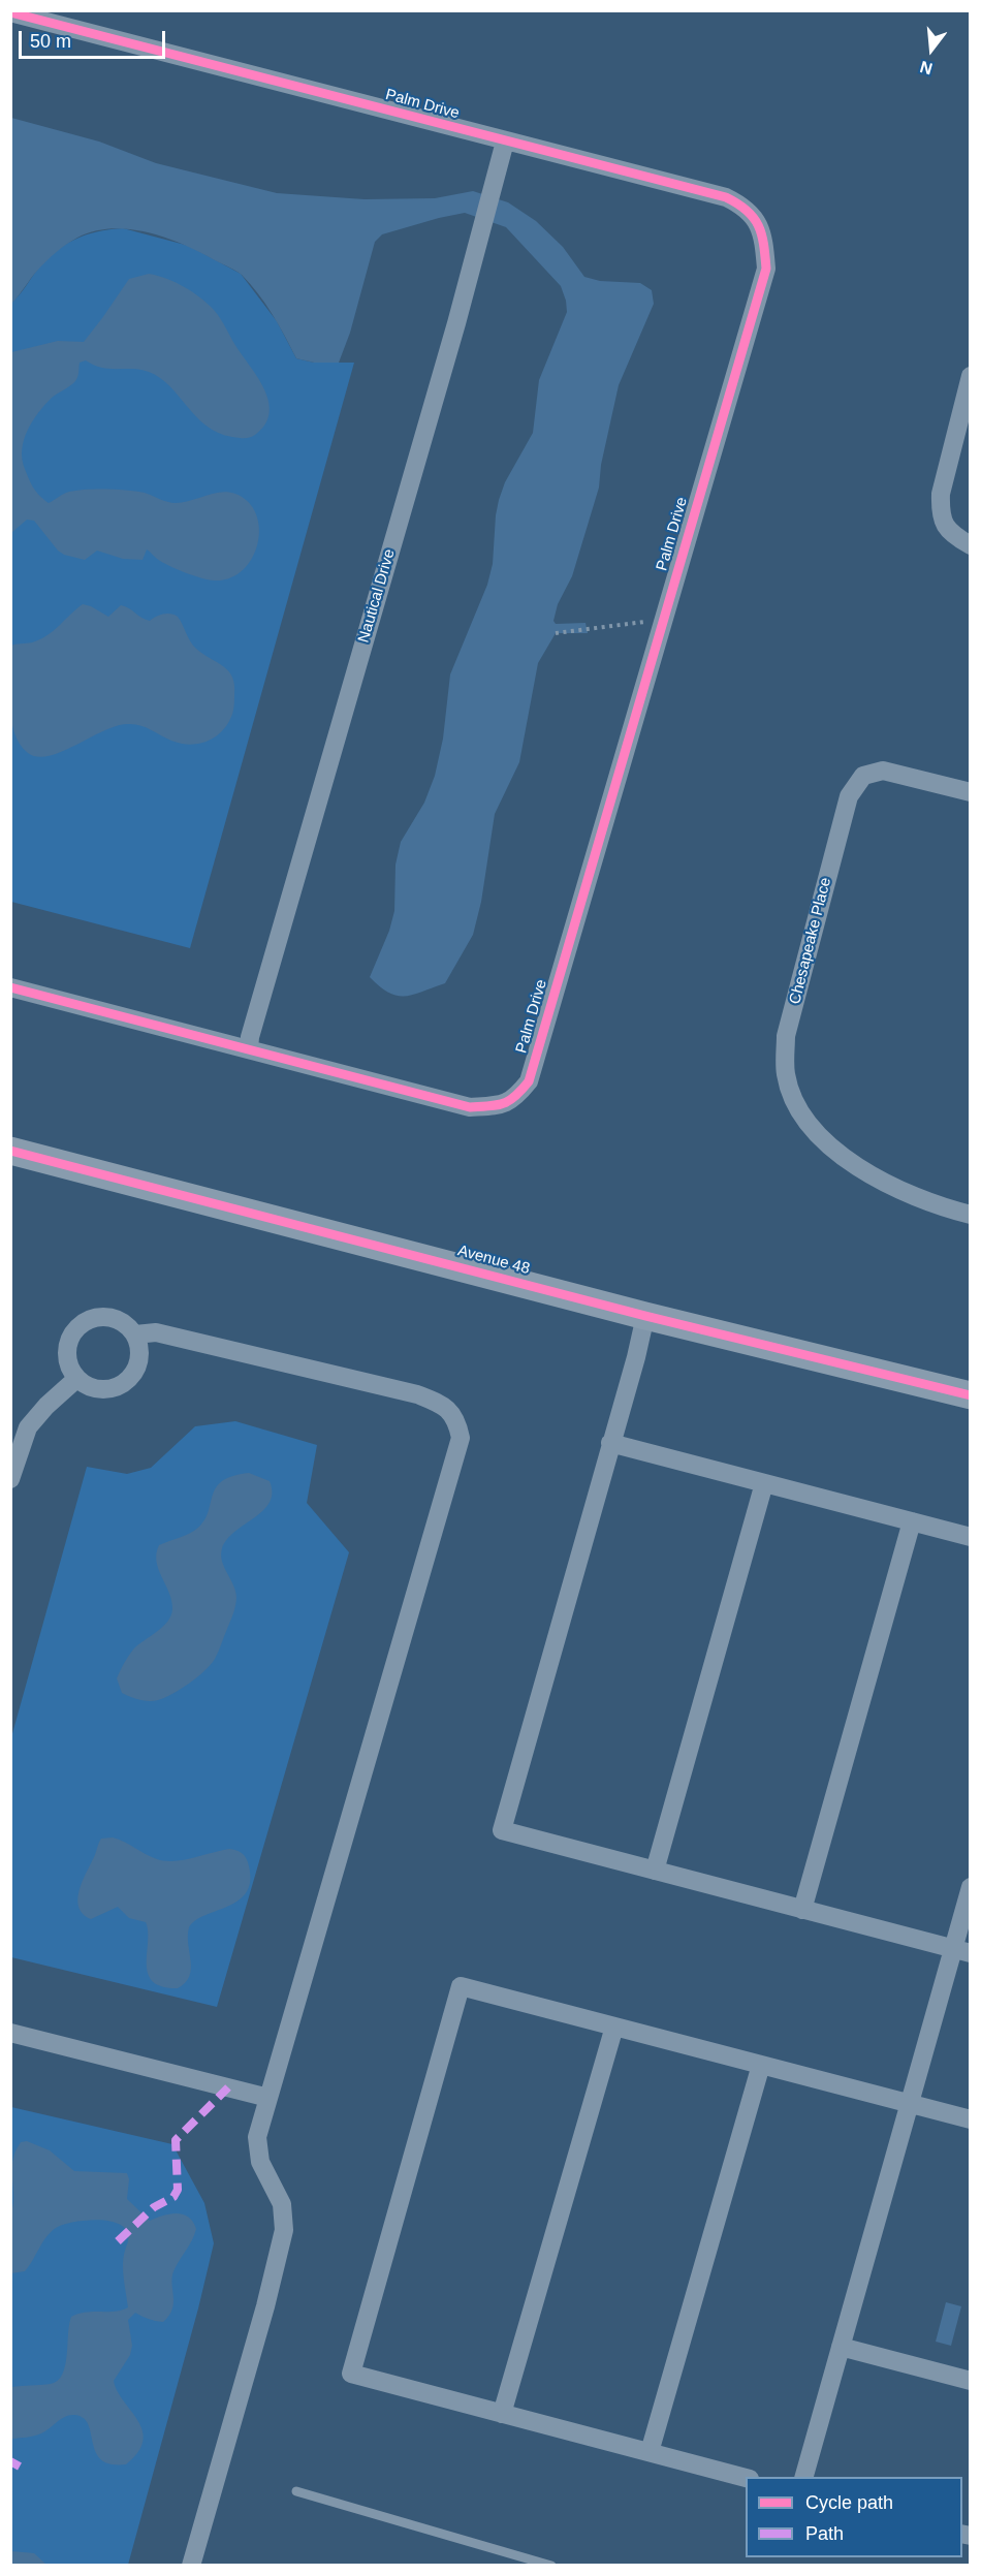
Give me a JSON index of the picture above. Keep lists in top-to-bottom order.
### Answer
{
  "streets": {
    "main road": ["Avenue 48"],
    "street": ["Palm Drive", "Nautical Drive", "Chesapeake Place"]
  },
  "crossings": [
    ["Palm Drive", "Nautical Drive"]
  ],
  "legend": ["Cycle path", "Path"],
  "scale_bar": "50 m",
  "north": "bottom"
}
